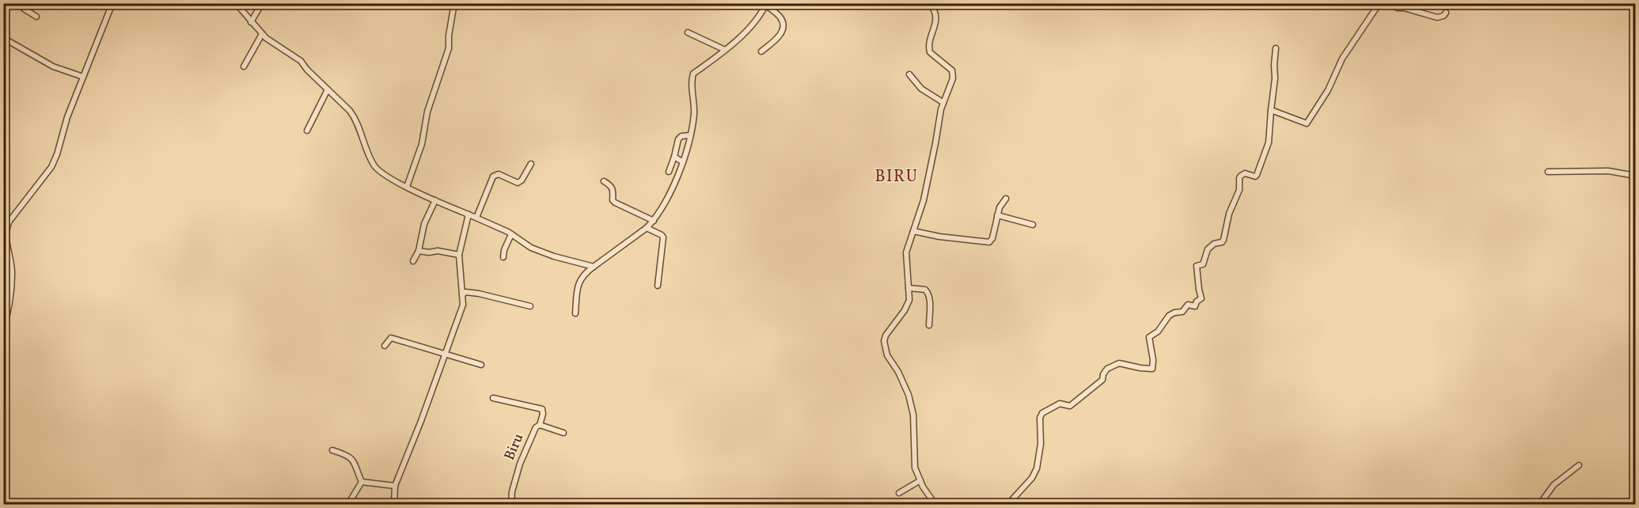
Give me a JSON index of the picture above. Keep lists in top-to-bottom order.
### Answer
{
  "streets": {
    "street": ["Biru"]
  },
  "districts": ["BIRU"]
}
